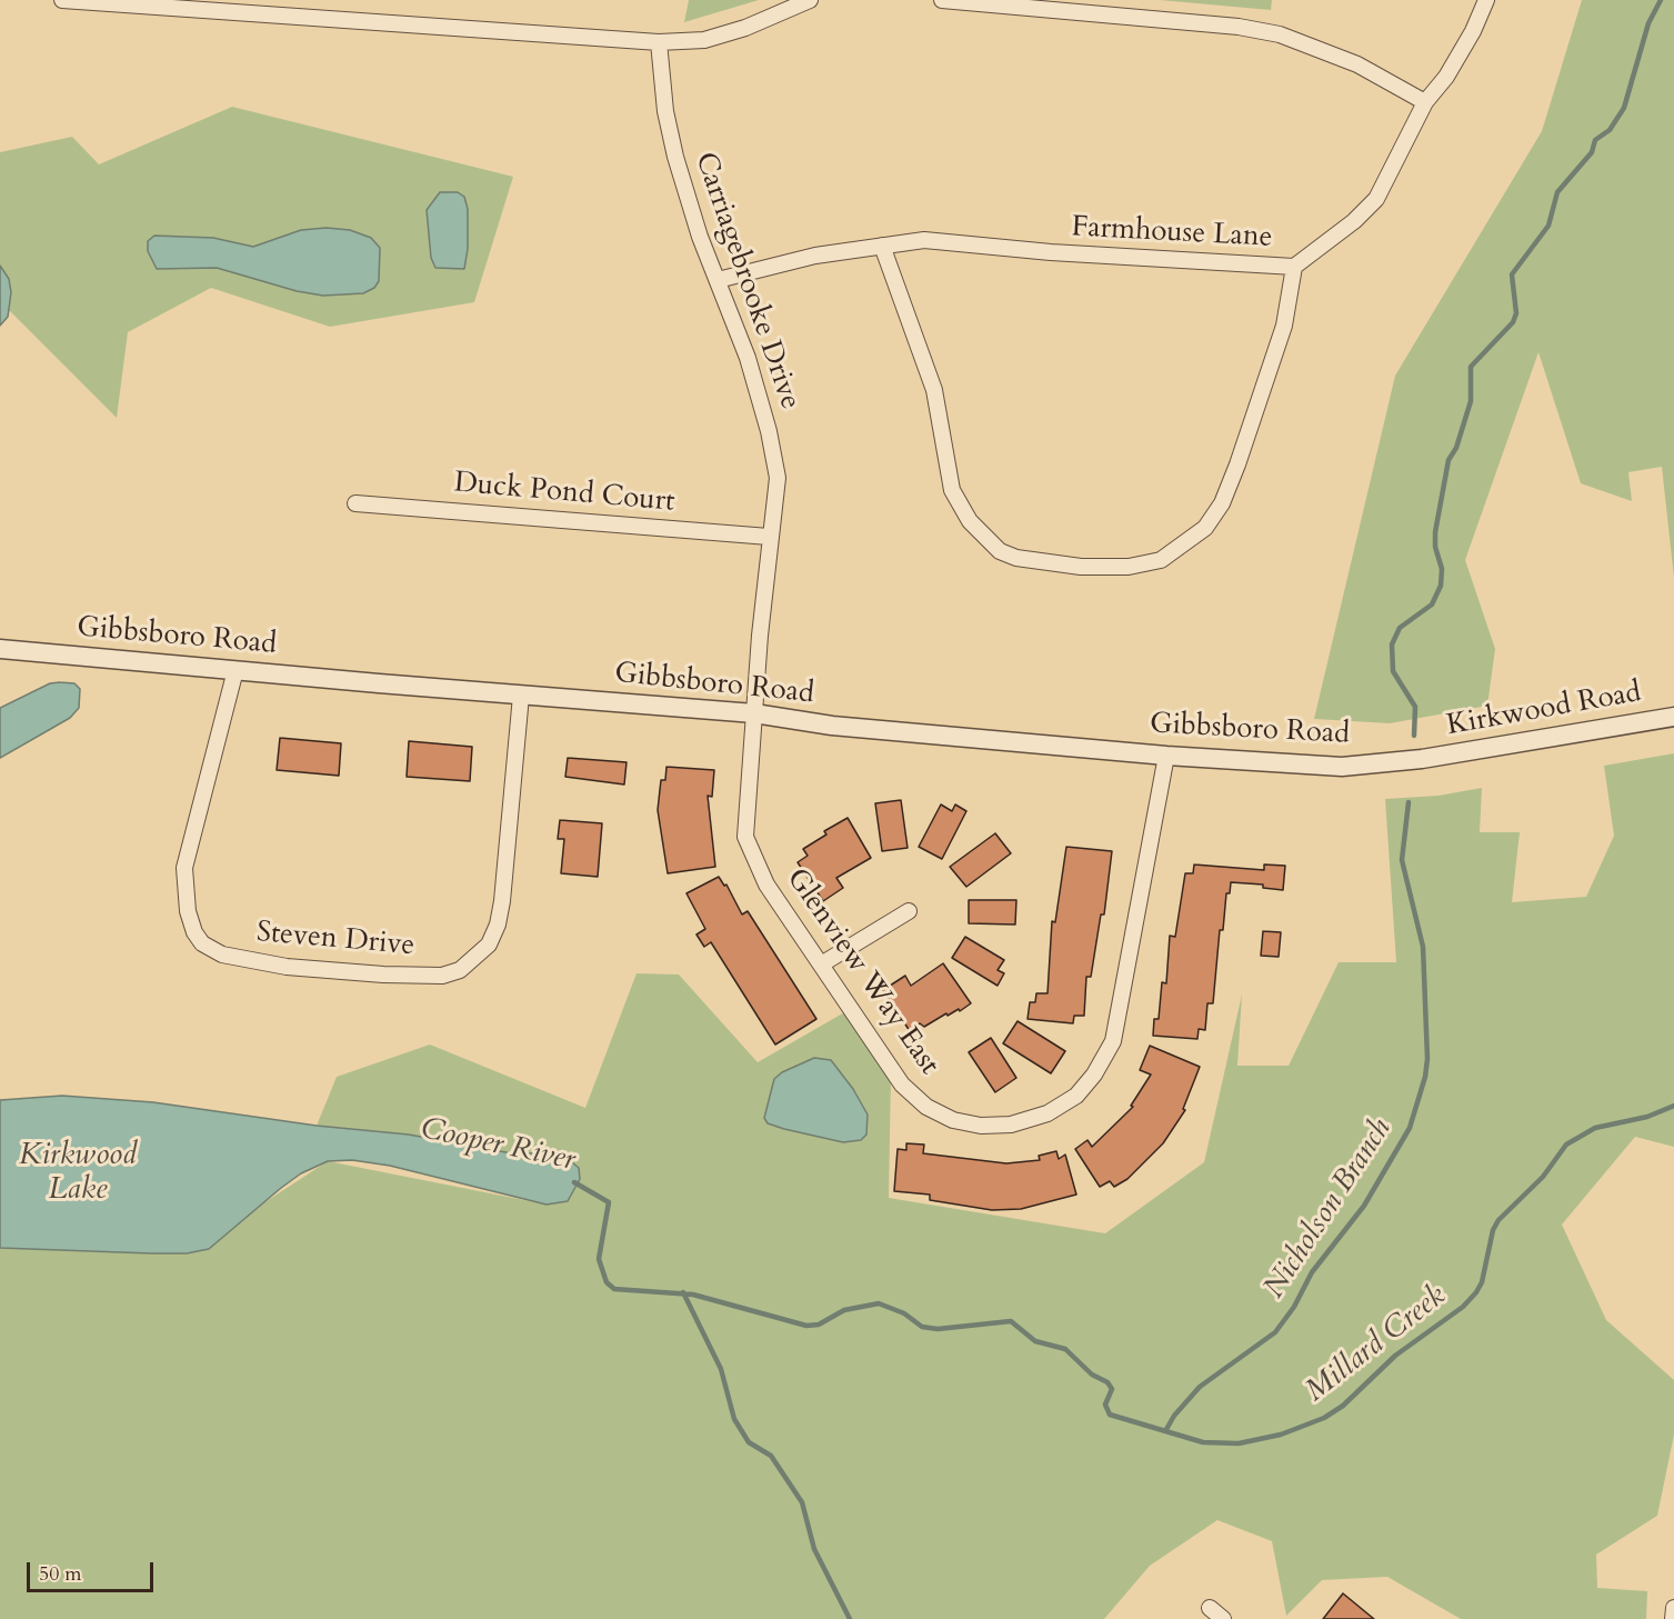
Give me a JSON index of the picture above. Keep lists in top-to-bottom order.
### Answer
{
  "streets": {
    "street": [
      "Farmhouse Lane",
      "Carriagebrooke Drive",
      "Duck Pond Court",
      "Gibbsboro Road",
      "Kirkwood Road",
      "Steven Drive",
      "Glenview Way East"
    ]
  },
  "crossings": [
    ["Farmhouse Lane", "Carriagebrooke Drive"],
    ["Carriagebrooke Drive", "Duck Pond Court"],
    ["Carriagebrooke Drive", "Gibbsboro Road"],
    ["Carriagebrooke Drive", "Glenview Way East"],
    ["Gibbsboro Road", "Kirkwood Road"],
    ["Gibbsboro Road", "Steven Drive"],
    ["Gibbsboro Road", "Glenview Way East"]
  ],
  "water": [
    "Cooper River",
    "Kirkwood Lake",
    "Nicholson Branch",
    "Millard Creek"
  ],
  "scale_bar": "50 m"
}
